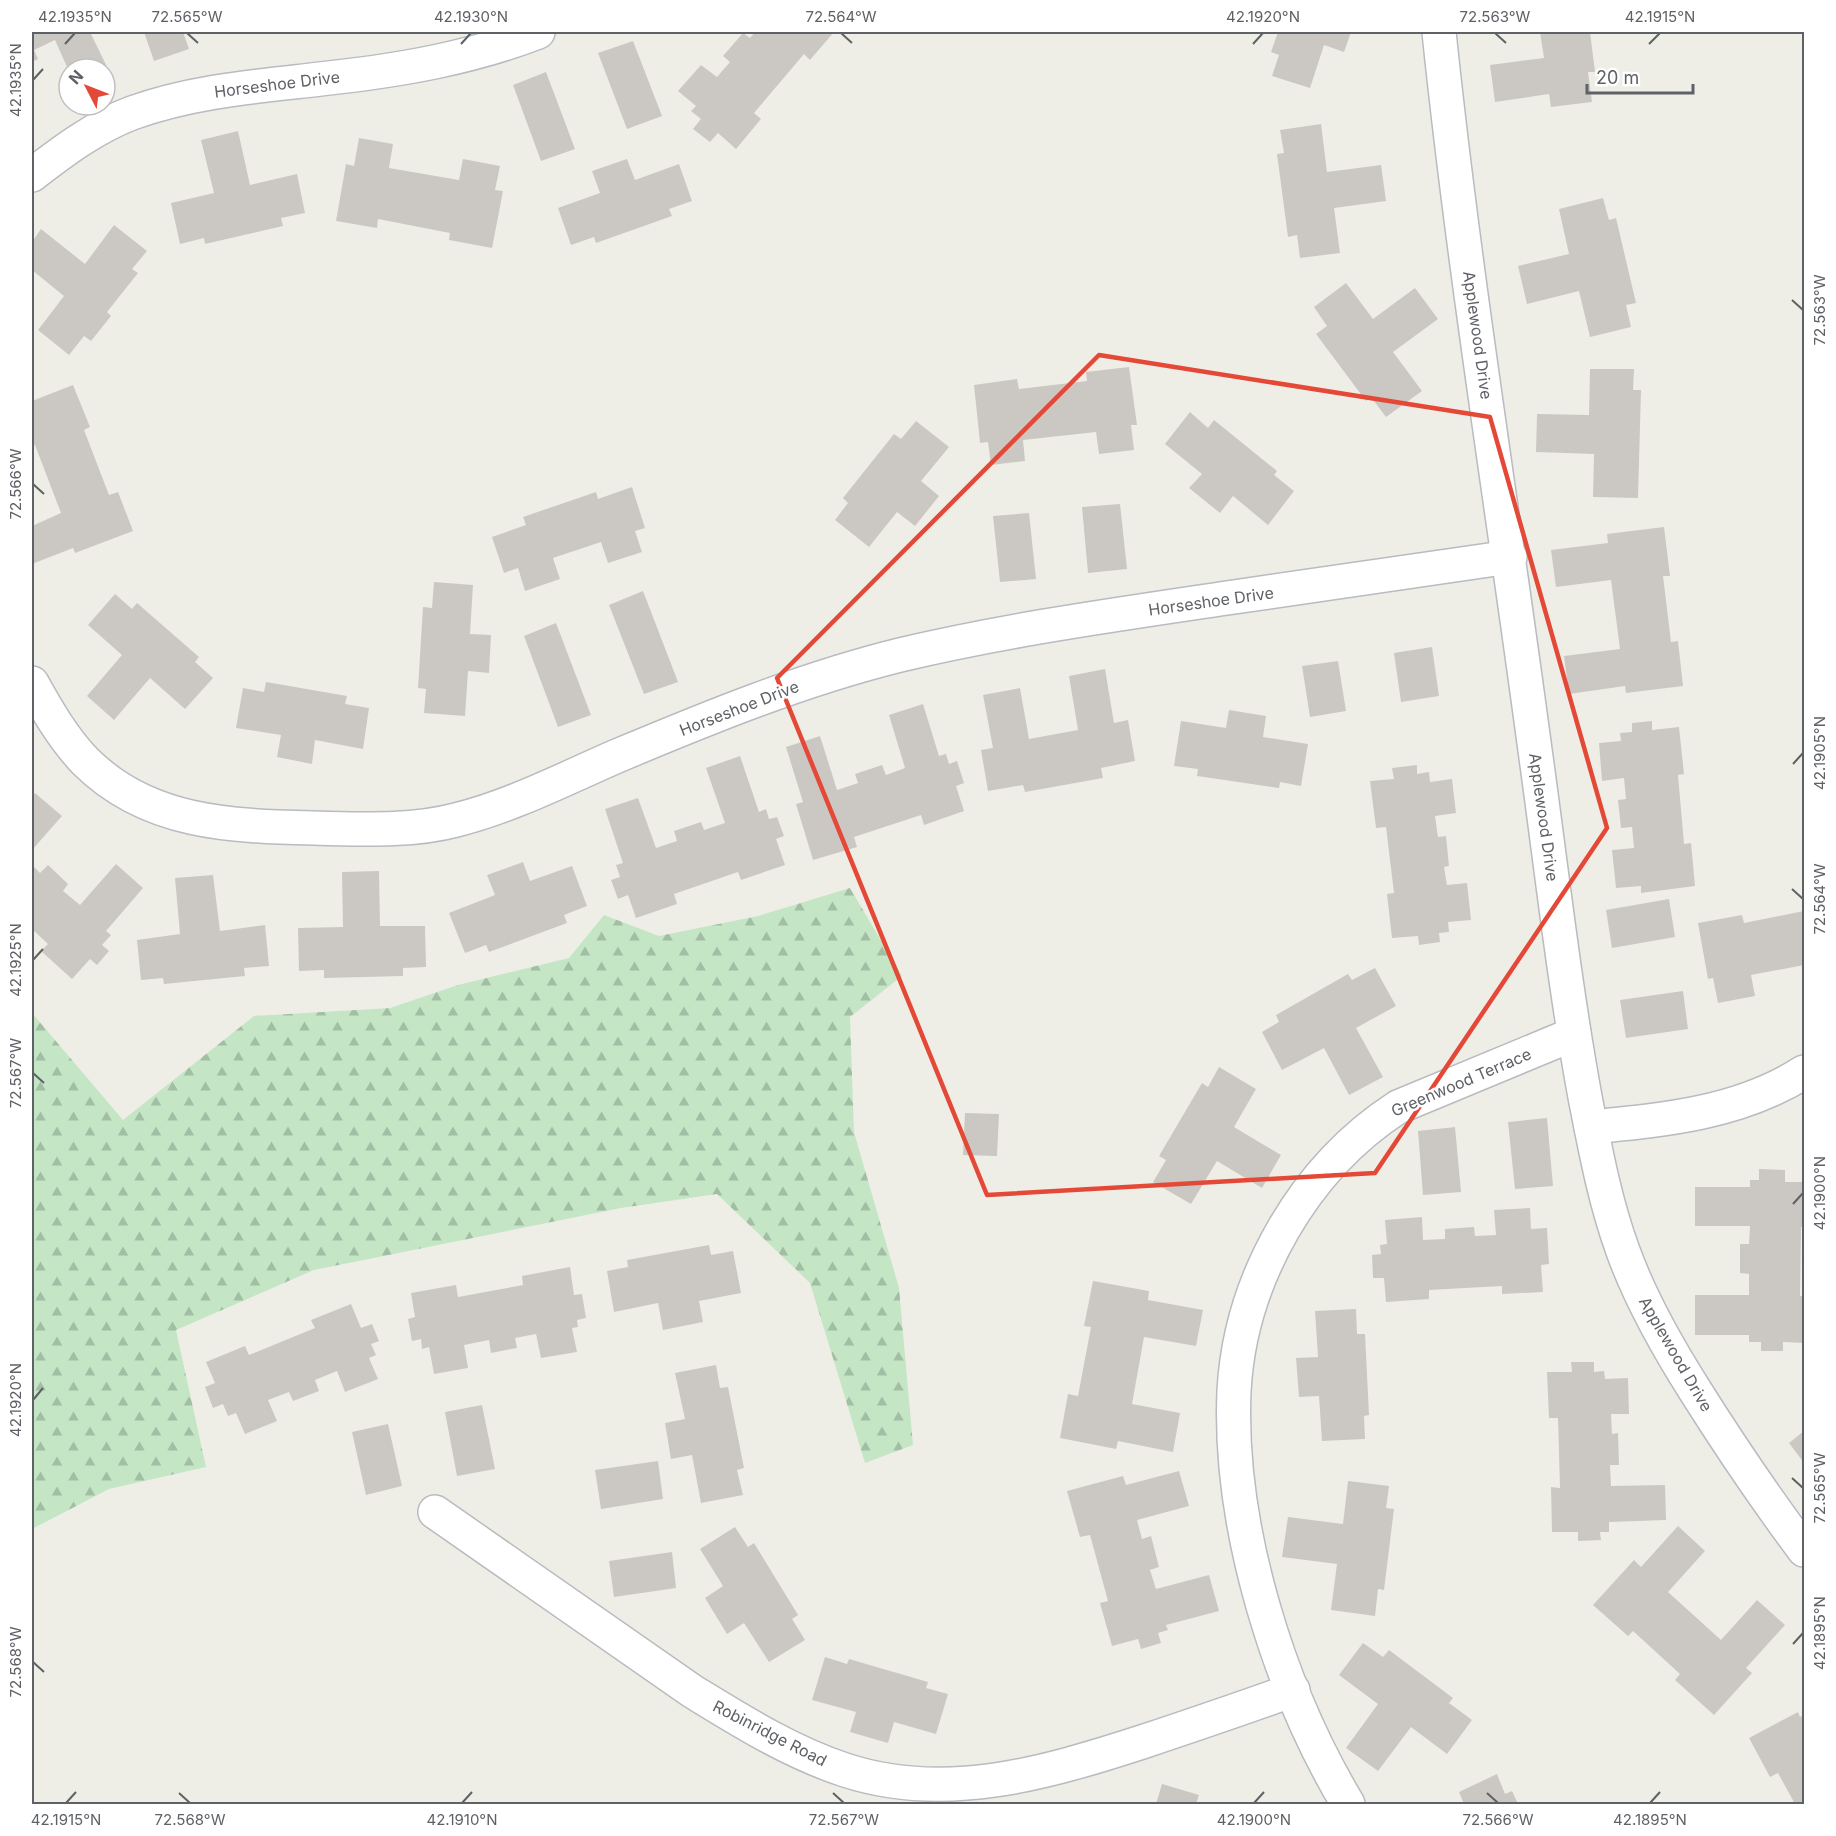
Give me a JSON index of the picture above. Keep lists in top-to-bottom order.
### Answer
{
  "streets": {
    "street": [
      "Horseshoe Drive",
      "Applewood Drive",
      "Greenwood Terrace",
      "Robinridge Road"
    ]
  },
  "crossings": [
    ["Horseshoe Drive", "Applewood Drive"],
    ["Applewood Drive", "Greenwood Terrace"],
    ["Greenwood Terrace", "Robinridge Road"]
  ],
  "scale_bar": "20 m",
  "north": "top left",
  "coordinates": [
    "42.1935°N",
    "72.565°W",
    "42.1930°N",
    "72.564°W",
    "42.1920°N",
    "72.563°W",
    "42.1915°N",
    "72.566°W",
    "42.1905°N",
    "42.1925°N",
    "72.567°W",
    "42.1900°N",
    "42.1895°N",
    "72.568°W",
    "42.1910°N"
  ]
}
